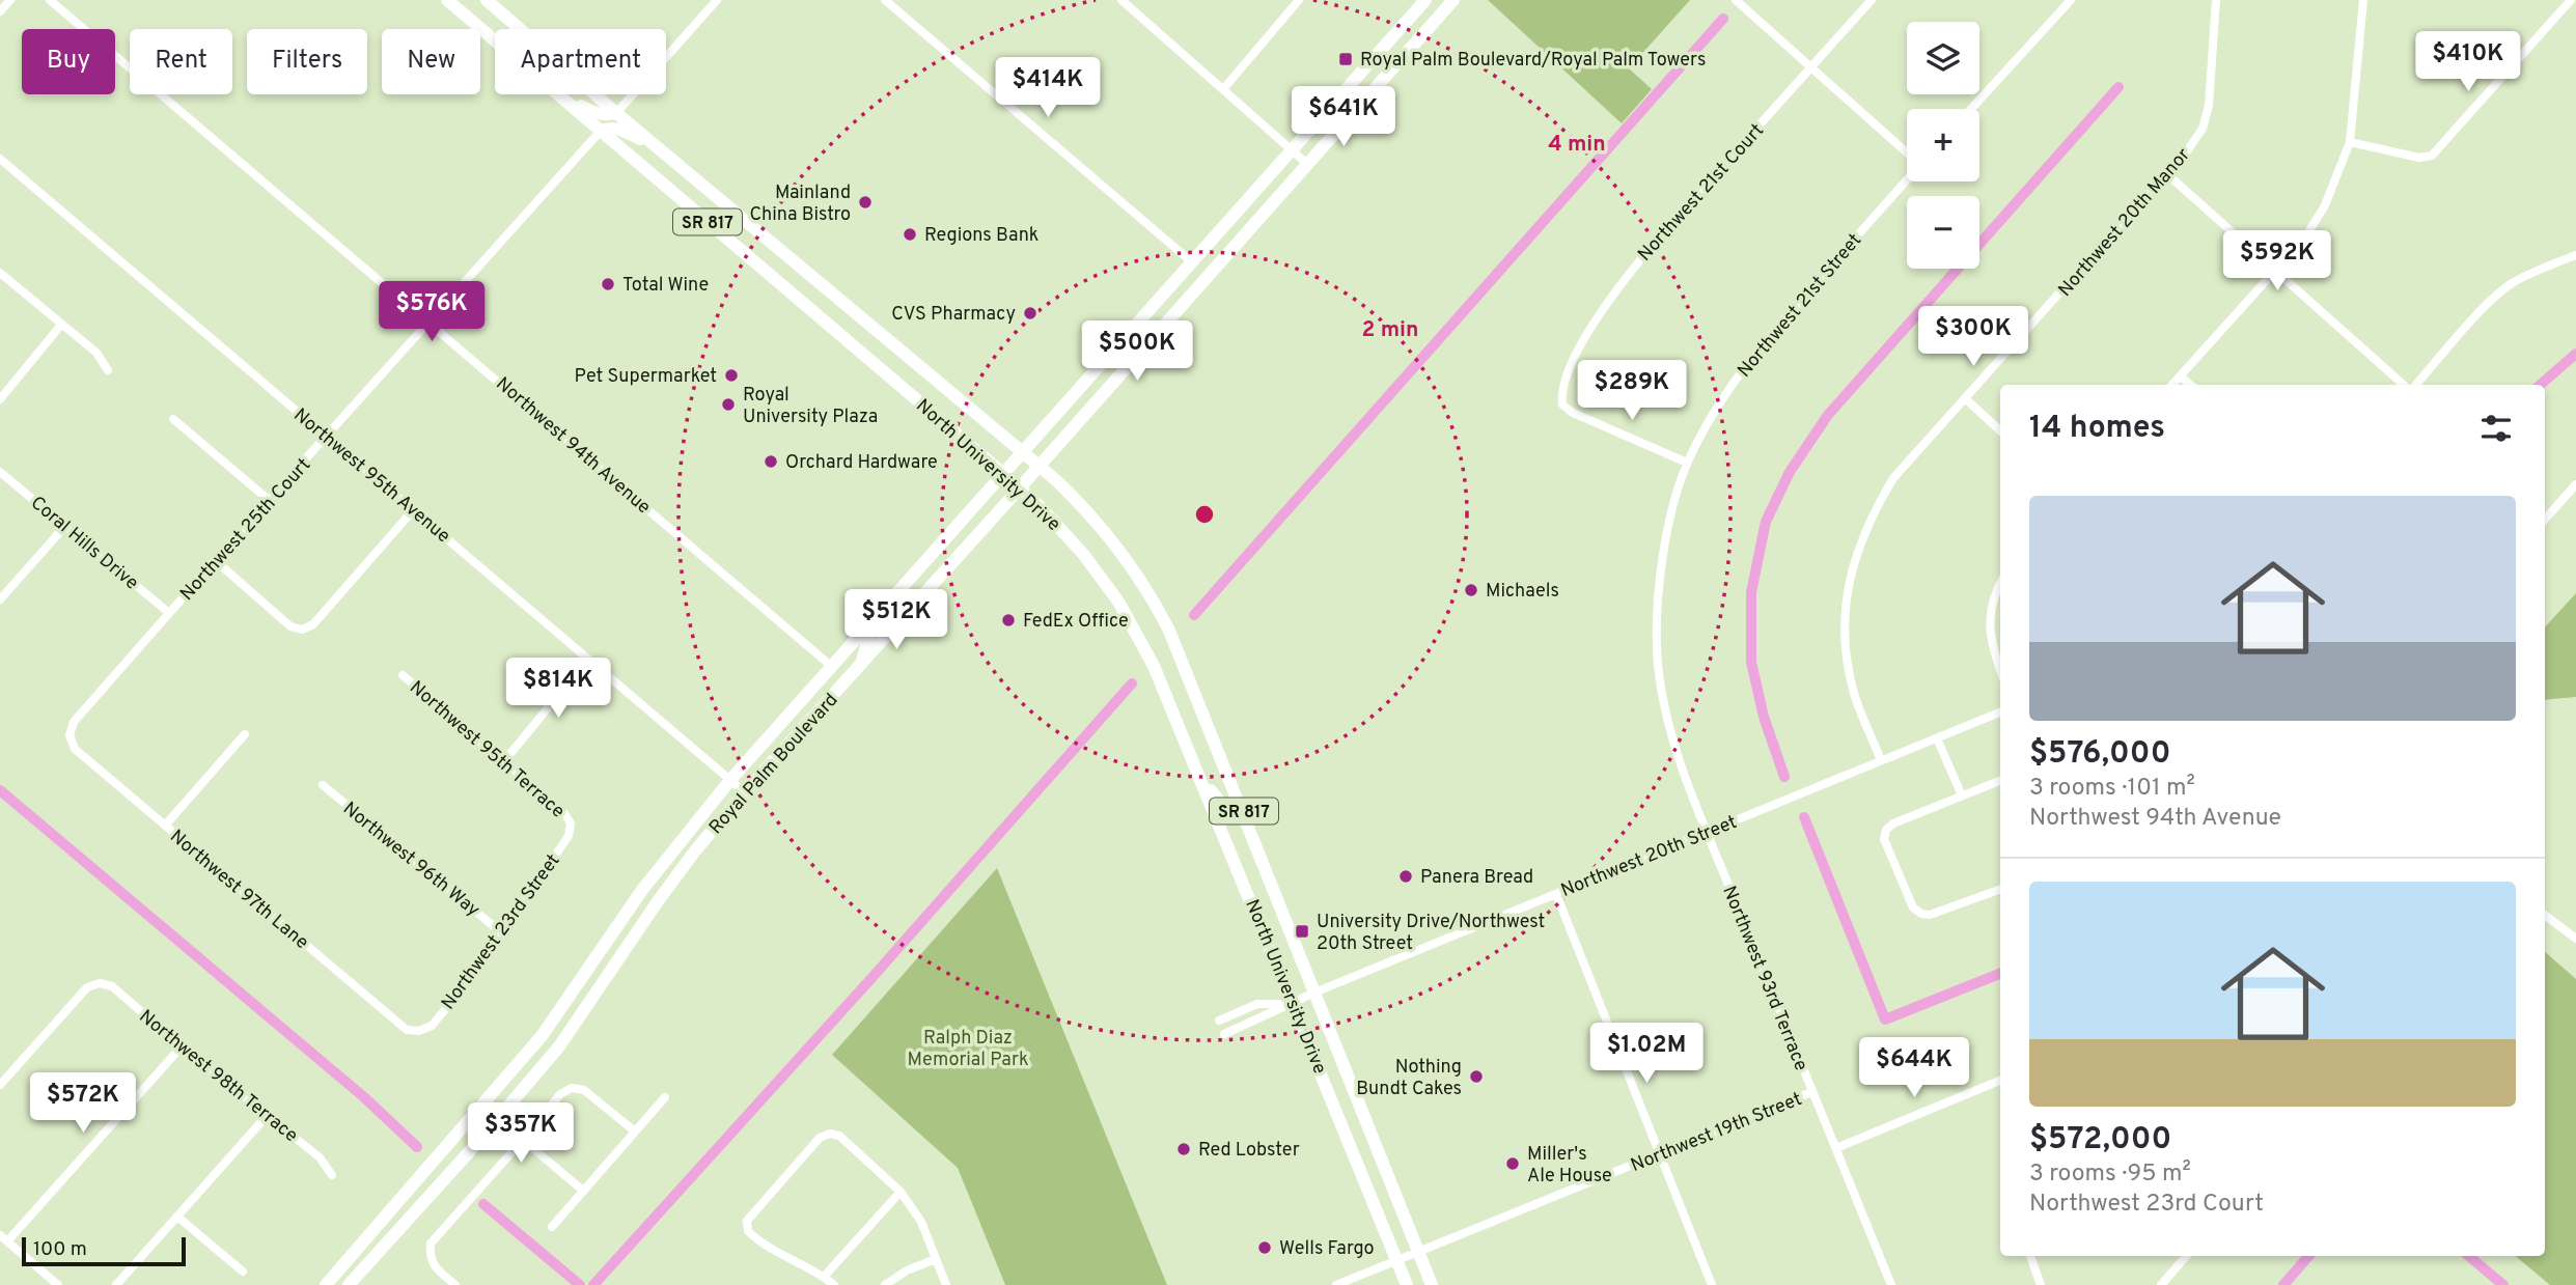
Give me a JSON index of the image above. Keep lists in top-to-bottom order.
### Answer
{
  "streets": {
    "main road": ["SR 817", "North University Drive", "Royal Palm Boulevard"],
    "street": [
      "Northwest 21st Court",
      "Northwest 20th Manor",
      "Northwest 21st Street",
      "Northwest 94th Avenue",
      "Northwest 95th Avenue",
      "Northwest 25th Court",
      "Coral Hills Drive",
      "Northwest 95th Terrace",
      "Northwest 20th Street",
      "Northwest 96th Way",
      "Northwest 97th Lane",
      "Northwest 23rd Street",
      "Northwest 93rd Terrace",
      "Northwest 98th Terrace",
      "Northwest 19th Street"
    ]
  },
  "crossings": [
    ["Northwest 21st Court", "Northwest 21st Street"],
    ["Northwest 20th Manor", "Northwest 20th Street"],
    ["Northwest 21st Street", "Northwest 20th Street"],
    ["Northwest 21st Street", "Northwest 93rd Terrace"],
    ["Northwest 94th Avenue", "Northwest 25th Court"],
    ["Northwest 94th Avenue", "Royal Palm Boulevard"],
    ["North University Drive", "Northwest 25th Court"],
    ["North University Drive", "Royal Palm Boulevard"],
    ["North University Drive", "Northwest 20th Street"],
    ["North University Drive", "Northwest 19th Street"],
    ["Northwest 95th Avenue", "Northwest 25th Court"],
    ["Northwest 95th Avenue", "Royal Palm Boulevard"],
    ["Northwest 25th Court", "Coral Hills Drive"],
    ["Northwest 25th Court", "Northwest 97th Lane"],
    ["Northwest 95th Terrace", "Northwest 23rd Street"],
    ["Northwest 20th Street", "Northwest 93rd Terrace"],
    ["Northwest 96th Way", "Northwest 23rd Street"],
    ["Northwest 97th Lane", "Northwest 23rd Street"],
    ["Northwest 93rd Terrace", "Northwest 19th Street"]
  ],
  "parks": ["Ralph Diaz Memorial Park"],
  "places": {
    "transit": ["Royal Palm Boulevard/Royal Palm Towers", "University Drive/Northwest 20th Street"],
    "other": [
      "Mainland China Bistro",
      "Regions Bank",
      "Total Wine",
      "CVS Pharmacy",
      "Pet Supermarket",
      "Royal University Plaza",
      "Orchard Hardware",
      "Michaels",
      "FedEx Office",
      "Panera Bread",
      "Nothing Bundt Cakes",
      "Red Lobster",
      "Miller's Ale House",
      "Wells Fargo"
    ]
  },
  "scale_bar": "100 m",
  "page": {
    "map_buttons": ["+", "−"],
    "chip": [
      "Buy",
      "Rent",
      "Filters",
      "New",
      "Apartment"
    ],
    "price": [
      "$410K",
      "$414K",
      "$641K",
      "$592K",
      "$576K",
      "$300K",
      "$500K",
      "$289K",
      "$512K",
      "$814K",
      "$1.02M",
      "$644K",
      "$572K",
      "$357K"
    ],
    "heading": "14 homes",
    "list": [
      {
        "name": "$576,000",
        "note": "3 rooms · 101 m² · Northwest 94th Avenue"
      },
      {
        "name": "$572,000",
        "note": "3 rooms · 95 m² · Northwest 23rd Court"
      }
    ],
    "scale": "100 m"
  },
  "rings": ["4 min", "2 min"]
}
